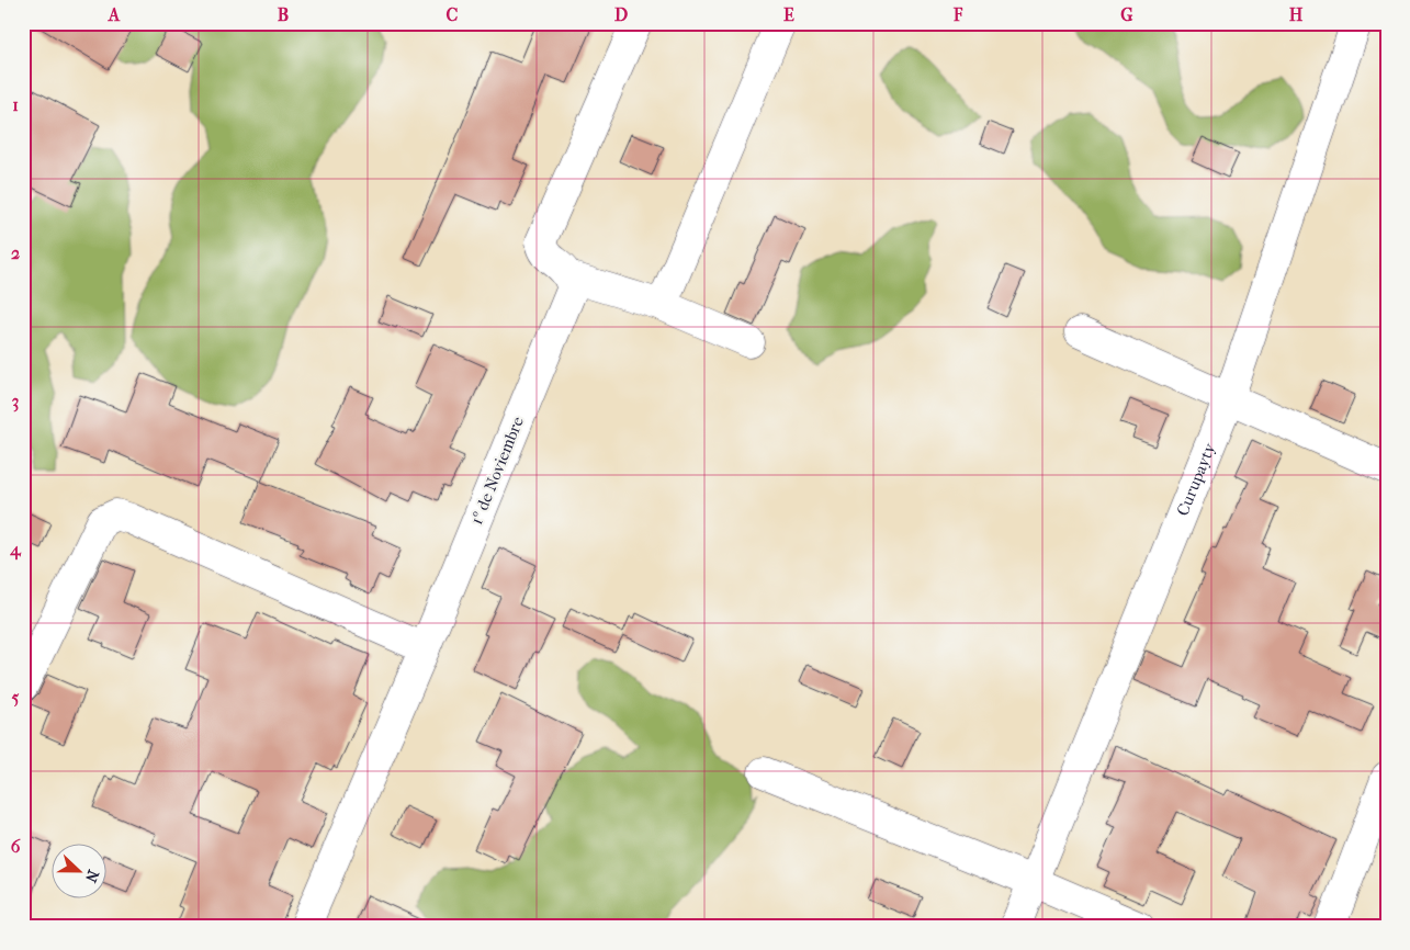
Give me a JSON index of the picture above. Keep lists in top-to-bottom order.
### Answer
{
  "streets": {
    "street": ["1º de Noviembre", "Curupayty"]
  },
  "north": "right",
  "grid": {
    "columns": [
      "A",
      "B",
      "C",
      "D",
      "E",
      "F",
      "G",
      "H"
    ],
    "rows": [
      "1",
      "2",
      "3",
      "4",
      "5",
      "6"
    ]
  }
}
